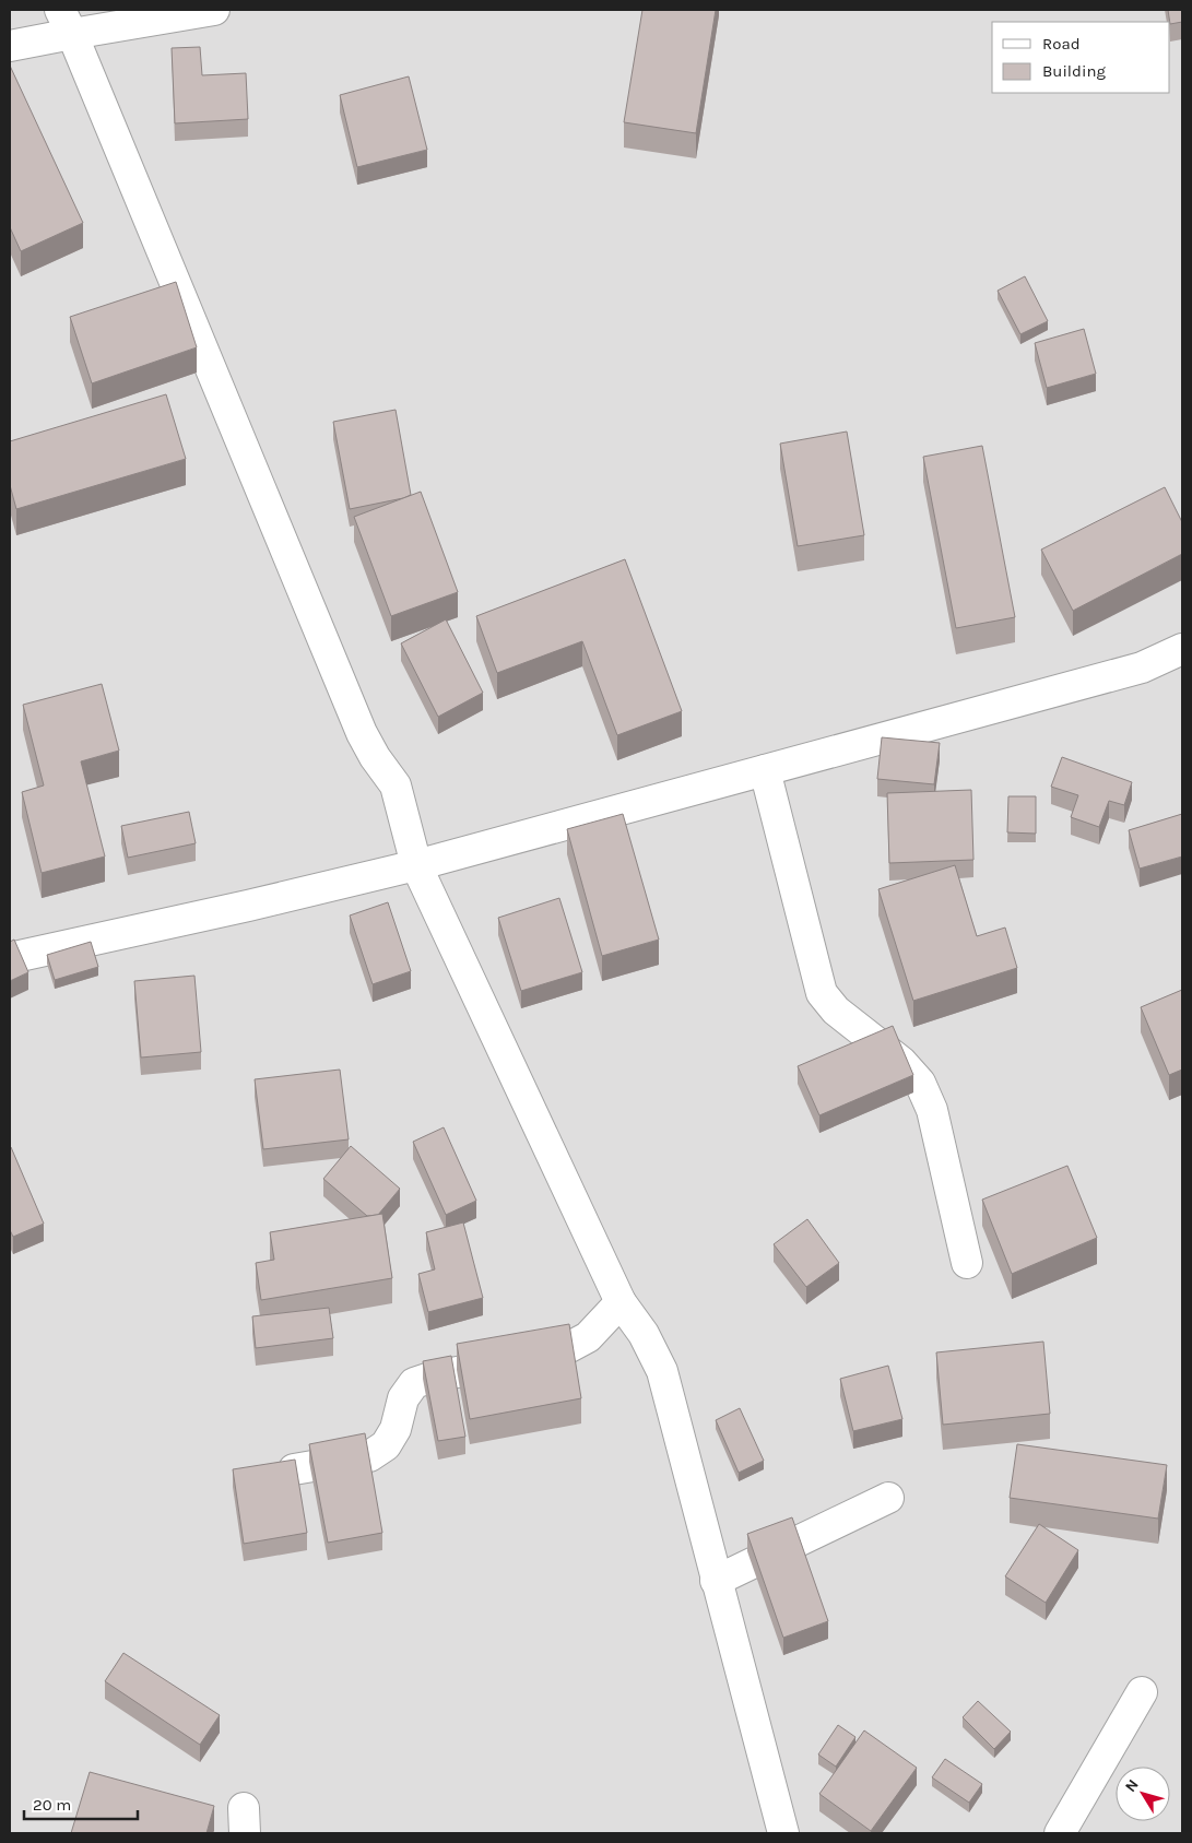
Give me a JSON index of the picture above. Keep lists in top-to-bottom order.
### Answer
{
  "legend": ["Road", "Building"],
  "scale_bar": "20 m",
  "north": "top left"
}
